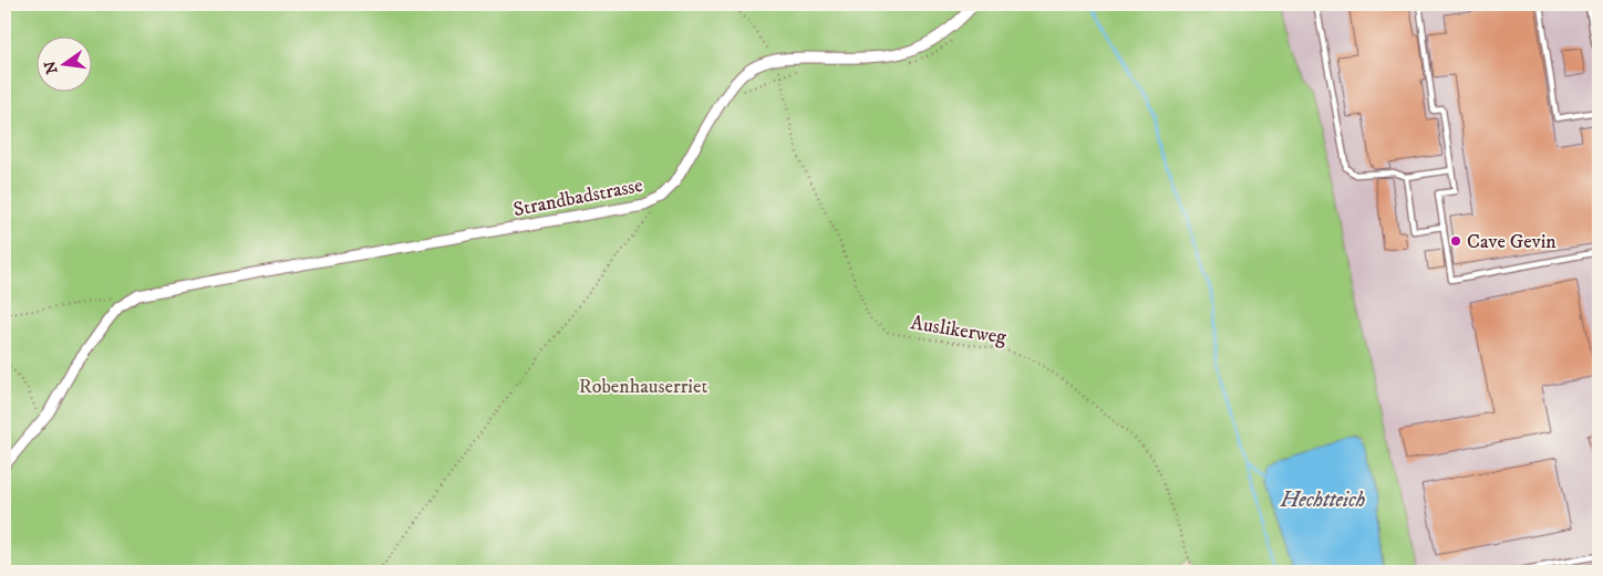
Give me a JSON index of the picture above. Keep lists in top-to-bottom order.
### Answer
{
  "streets": {
    "street": ["Strandbadstrasse"],
    "path": ["Auslikerweg"]
  },
  "water": ["Hechtteich"],
  "parks": ["Robenhauserriet"],
  "places": ["Cave Gevin"],
  "north": "left"
}
